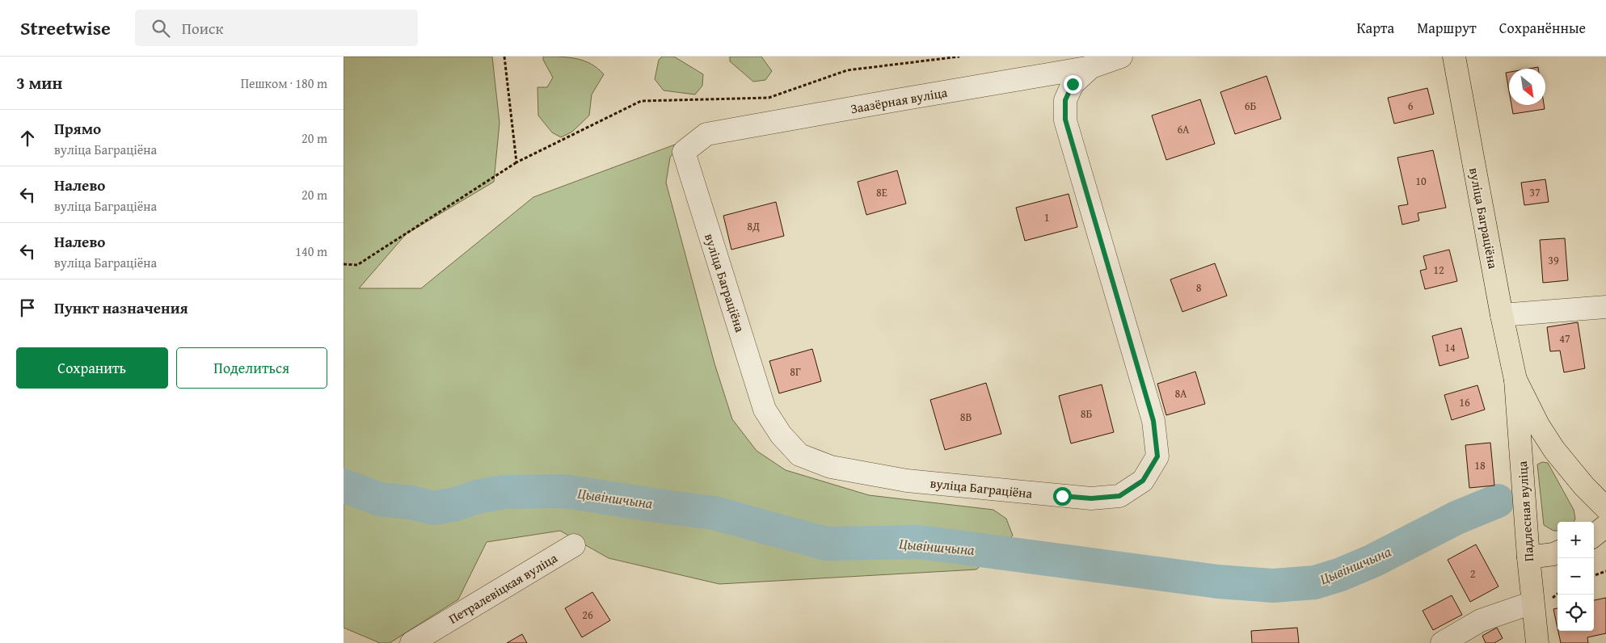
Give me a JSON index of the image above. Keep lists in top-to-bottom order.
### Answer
{
  "streets": {
    "main road": ["вуліца Баграціёна", "Падлесная вуліца"],
    "street": ["Заазёрная вуліца", "Петралевіцкая вуліца"]
  },
  "crossings": [
    ["Заазёрная вуліца", "вуліца Баграціёна"],
    ["вуліца Баграціёна", "Падлесная вуліца"]
  ],
  "water": ["Цывіншчына"],
  "house_numbers": [
    "6Б",
    "6",
    "6А",
    "10",
    "8Е",
    "37",
    "1",
    "8Д",
    "39",
    "12",
    "8",
    "47",
    "14",
    "8Г",
    "8А",
    "16",
    "8Б",
    "8В",
    "18",
    "2",
    "26"
  ],
  "north": "bottom right",
  "page": {
    "header": "Streetwise",
    "search": "Поиск",
    "nav": ["Карта", "Маршрут", "Сохранённые"],
    "heading": ["3 мин", "Пешком · 180 m"],
    "list": [
      ["Прямо", "вуліца Баграціёна", "20 m"],
      ["Налево", "вуліца Баграціёна", "20 m"],
      ["Налево", "вуліца Баграціёна", "140 m"],
      "Пункт назначения"
    ],
    "buttons": ["Сохранить", "Поделиться"],
    "map_buttons": ["+", "−"]
  }
}
